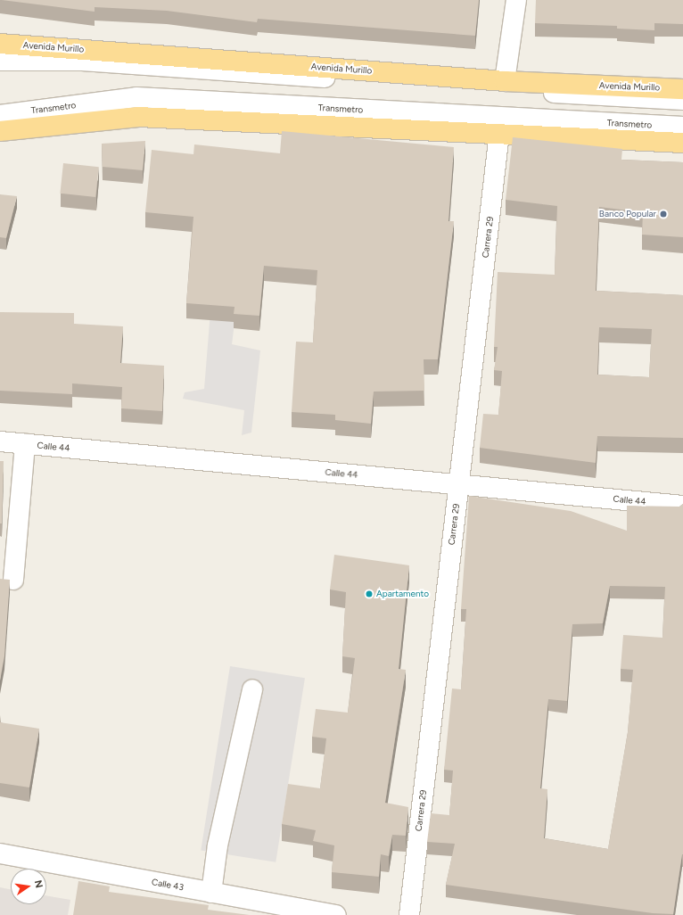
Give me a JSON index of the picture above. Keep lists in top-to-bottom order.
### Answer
{
  "streets": {
    "main road": ["Avenida Murillo"],
    "street": [
      "Transmetro",
      "Carrera 29",
      "Calle 44",
      "Calle 43"
    ]
  },
  "crossings": [
    ["Carrera 29", "Calle 44"]
  ],
  "places": ["Banco Popular", "Apartamento"],
  "north": "right"
}
